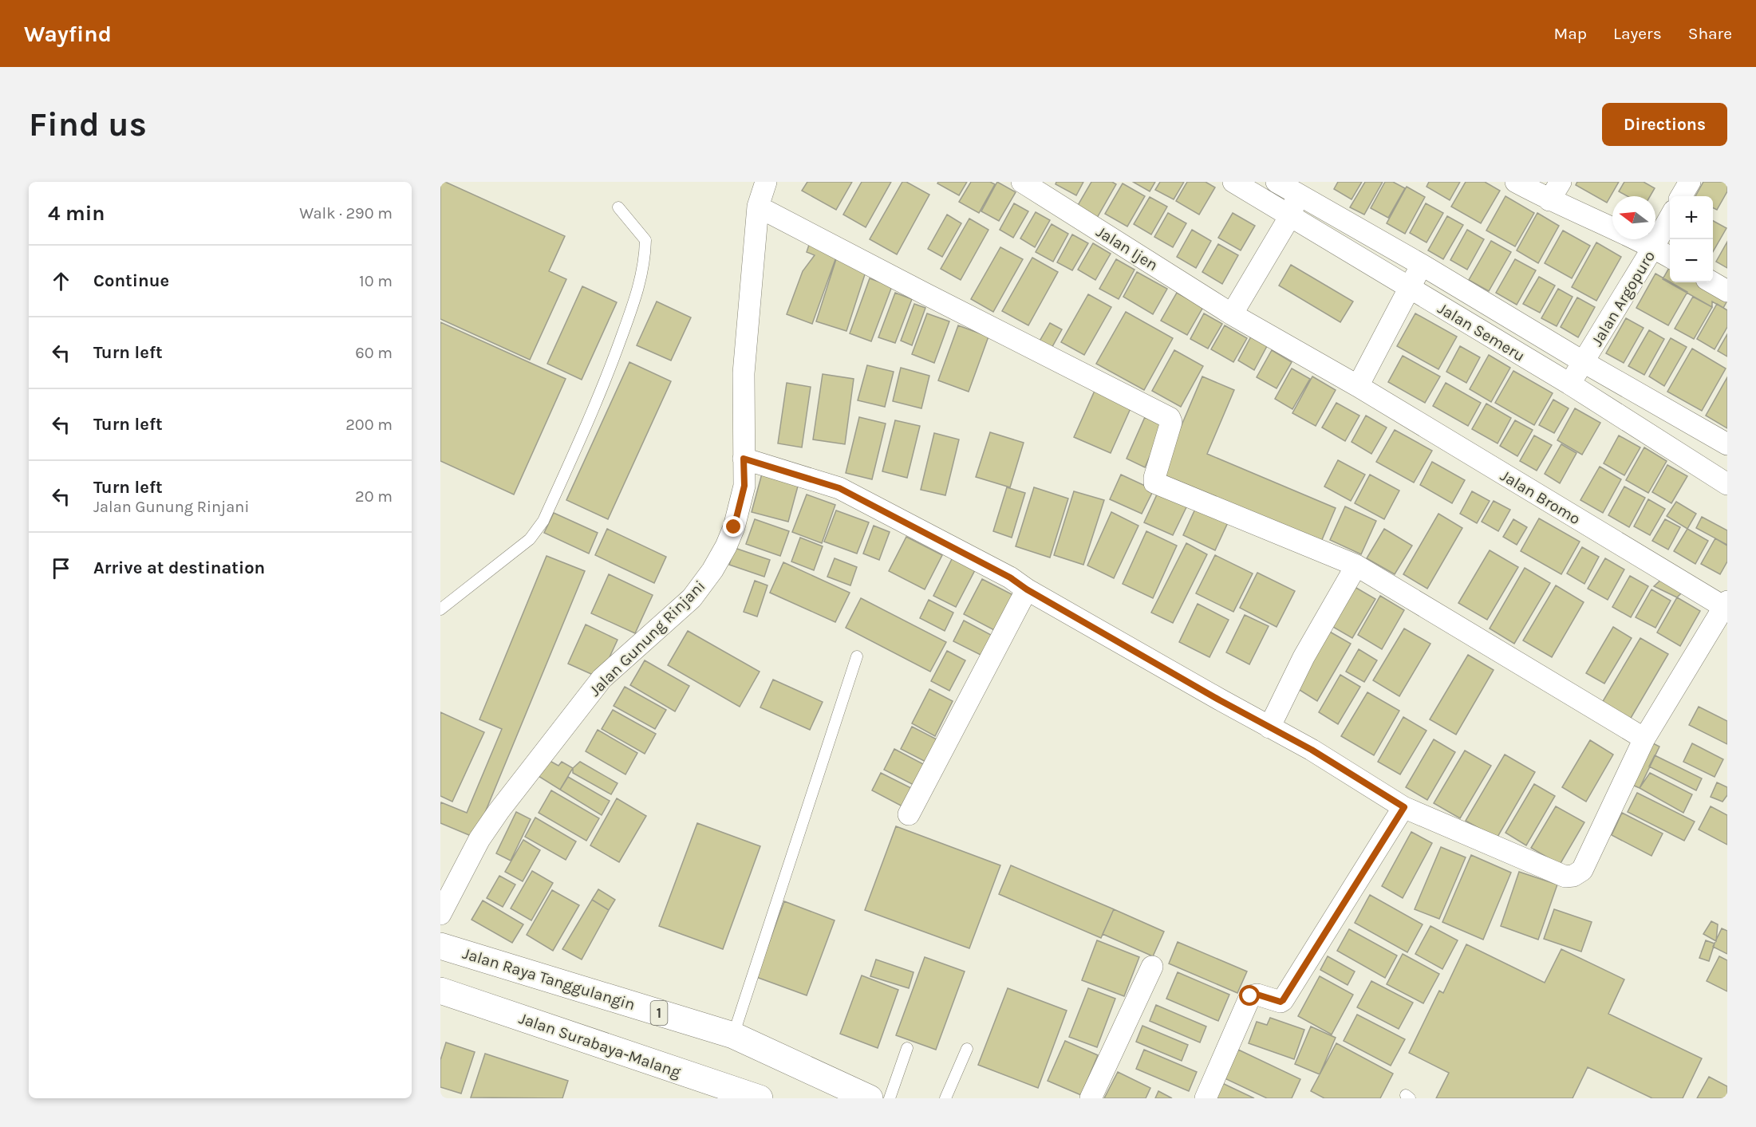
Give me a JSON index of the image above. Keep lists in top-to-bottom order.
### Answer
{
  "streets": {
    "highway": ["Jalan Raya Tanggulangin", "1", "Jalan Surabaya-Malang"],
    "street": [
      "Jalan Ijen",
      "Jalan Argopuro",
      "Jalan Semeru",
      "Jalan Bromo",
      "Jalan Gunung Rinjani"
    ]
  },
  "crossings": [
    ["Jalan Ijen", "Jalan Bromo"],
    ["Jalan Argopuro", "Jalan Semeru"]
  ],
  "north": "left",
  "page": {
    "header": "Wayfind",
    "nav": ["Map", "Layers", "Share"],
    "buttons": "Directions",
    "title": "Find us",
    "heading": ["4 min", "Walk · 290 m"],
    "map_buttons": ["+", "−"],
    "list": [
      ["Continue", "10 m"],
      ["Turn left", "60 m"],
      ["Turn left", "200 m"],
      ["Turn left", "Jalan Gunung Rinjani", "20 m"],
      "Arrive at destination"
    ]
  }
}
